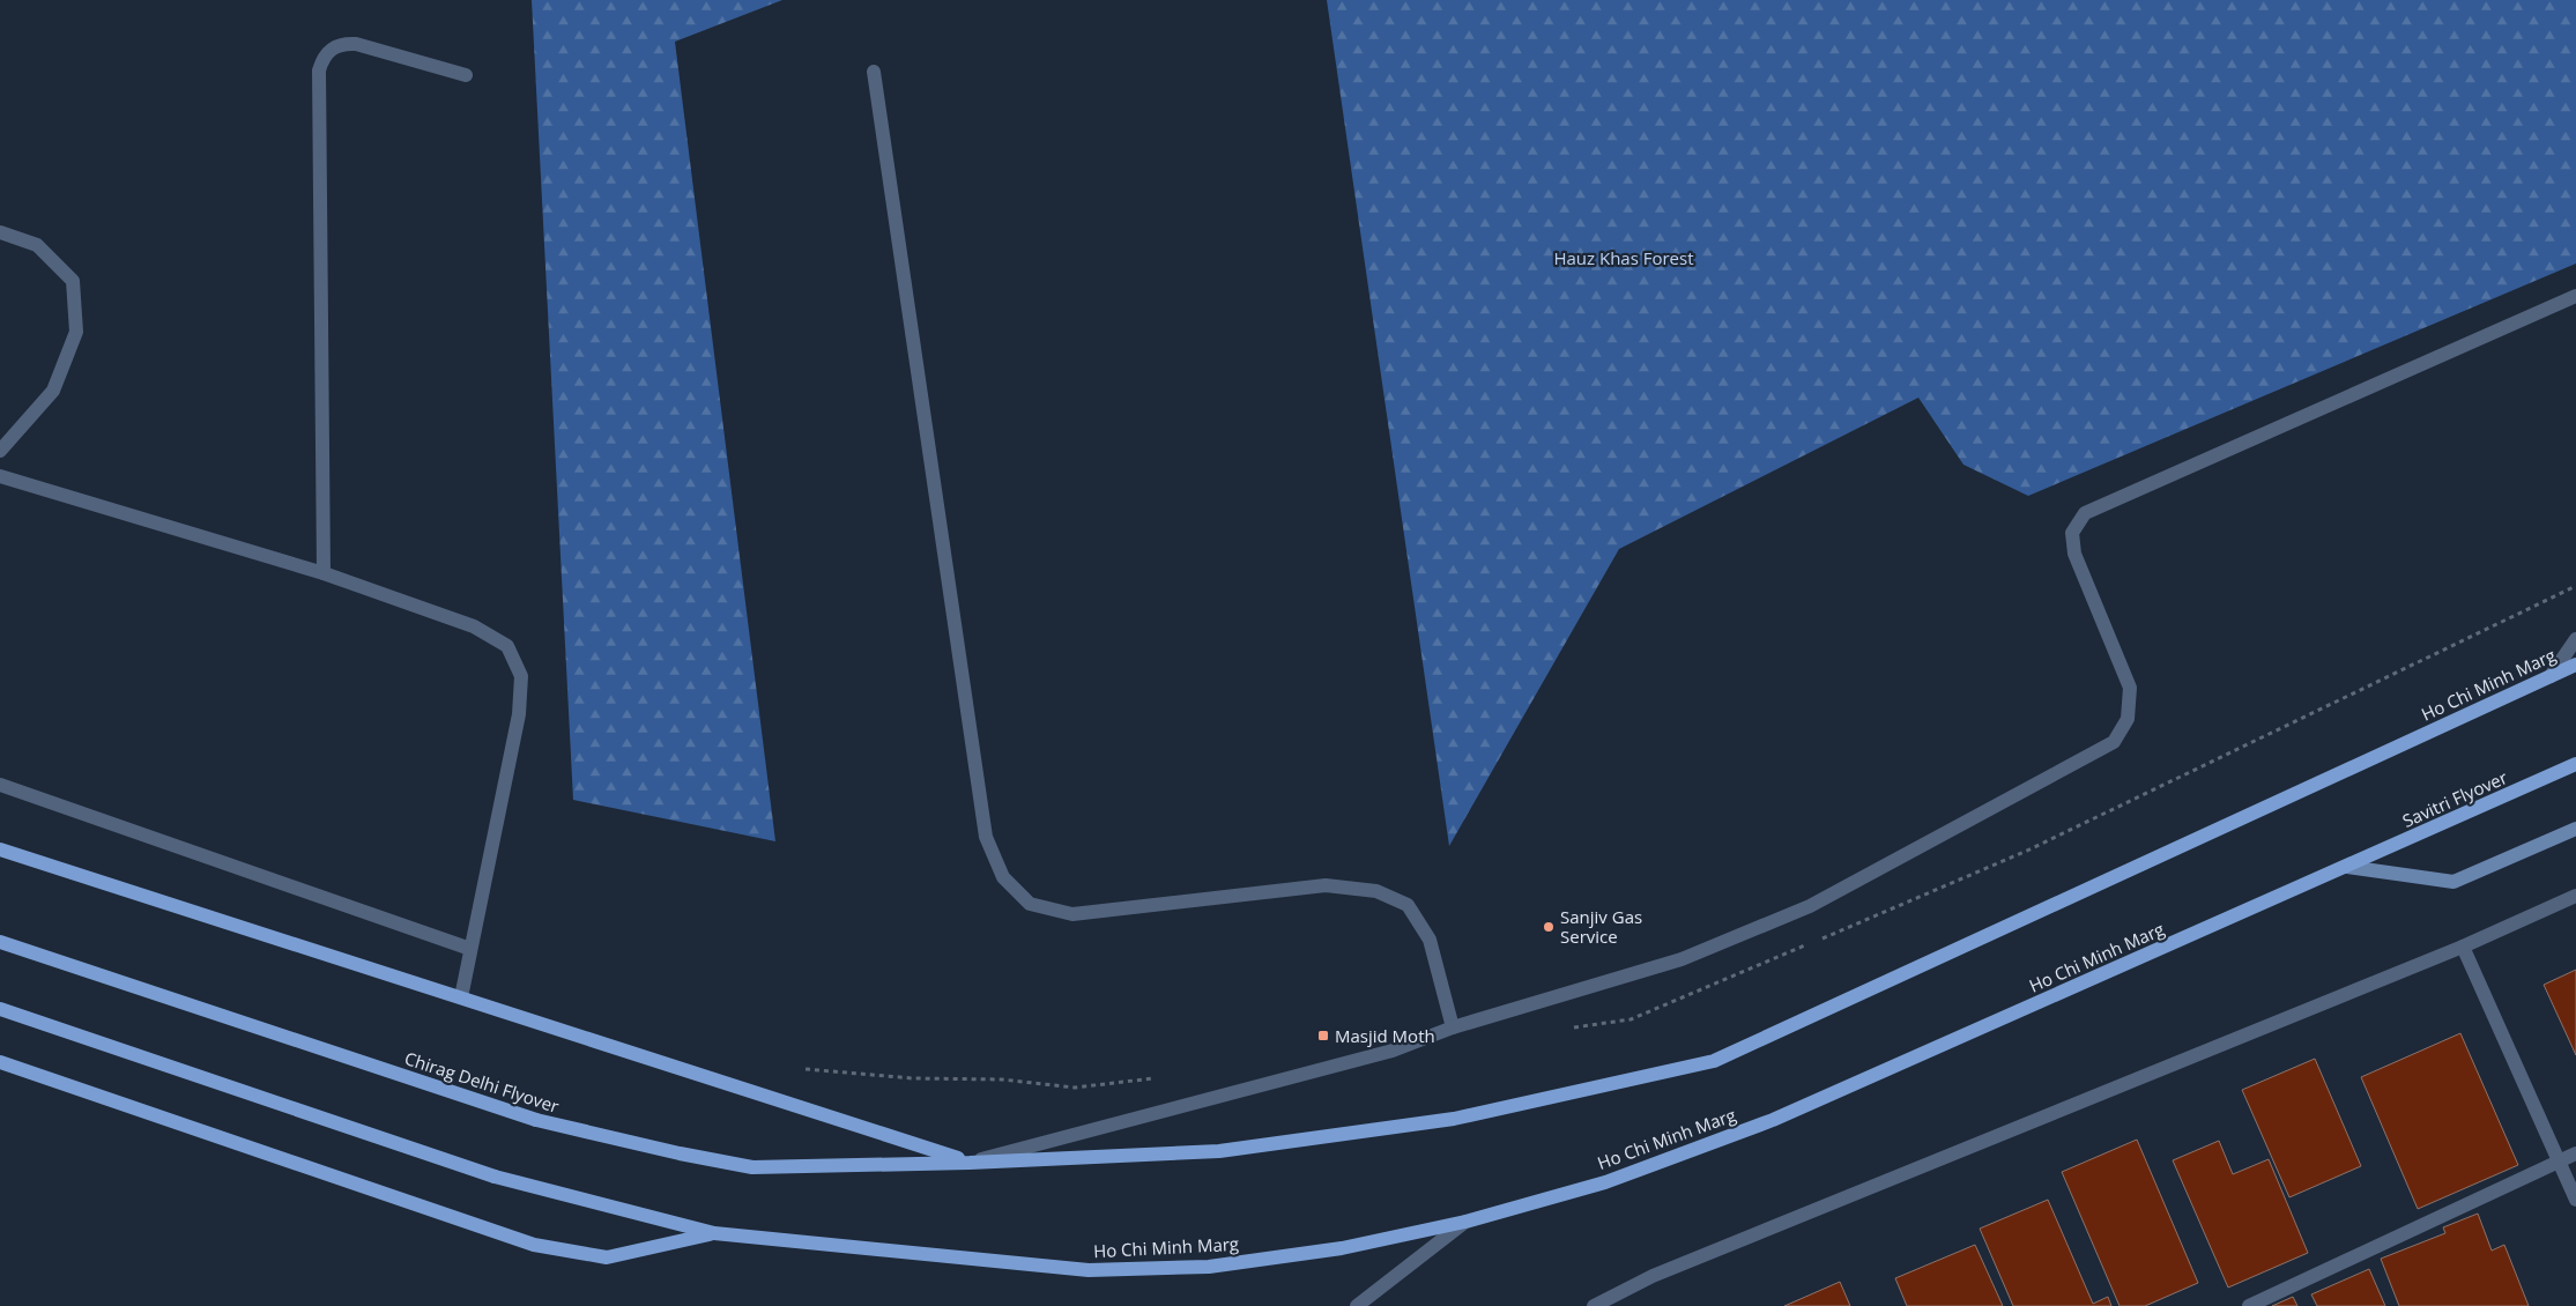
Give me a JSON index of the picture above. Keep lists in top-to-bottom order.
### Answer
{
  "streets": {
    "main road": ["Ho Chi Minh Marg", "Savitri Flyover", "Chirag Delhi Flyover"]
  },
  "crossings": [
    ["Ho Chi Minh Marg", "Savitri Flyover"],
    ["Ho Chi Minh Marg", "Chirag Delhi Flyover"]
  ],
  "parks": ["Hauz Khas Forest"],
  "places": {
    "other": ["Sanjiv Gas Service"],
    "transit": ["Masjid Moth"]
  }
}
